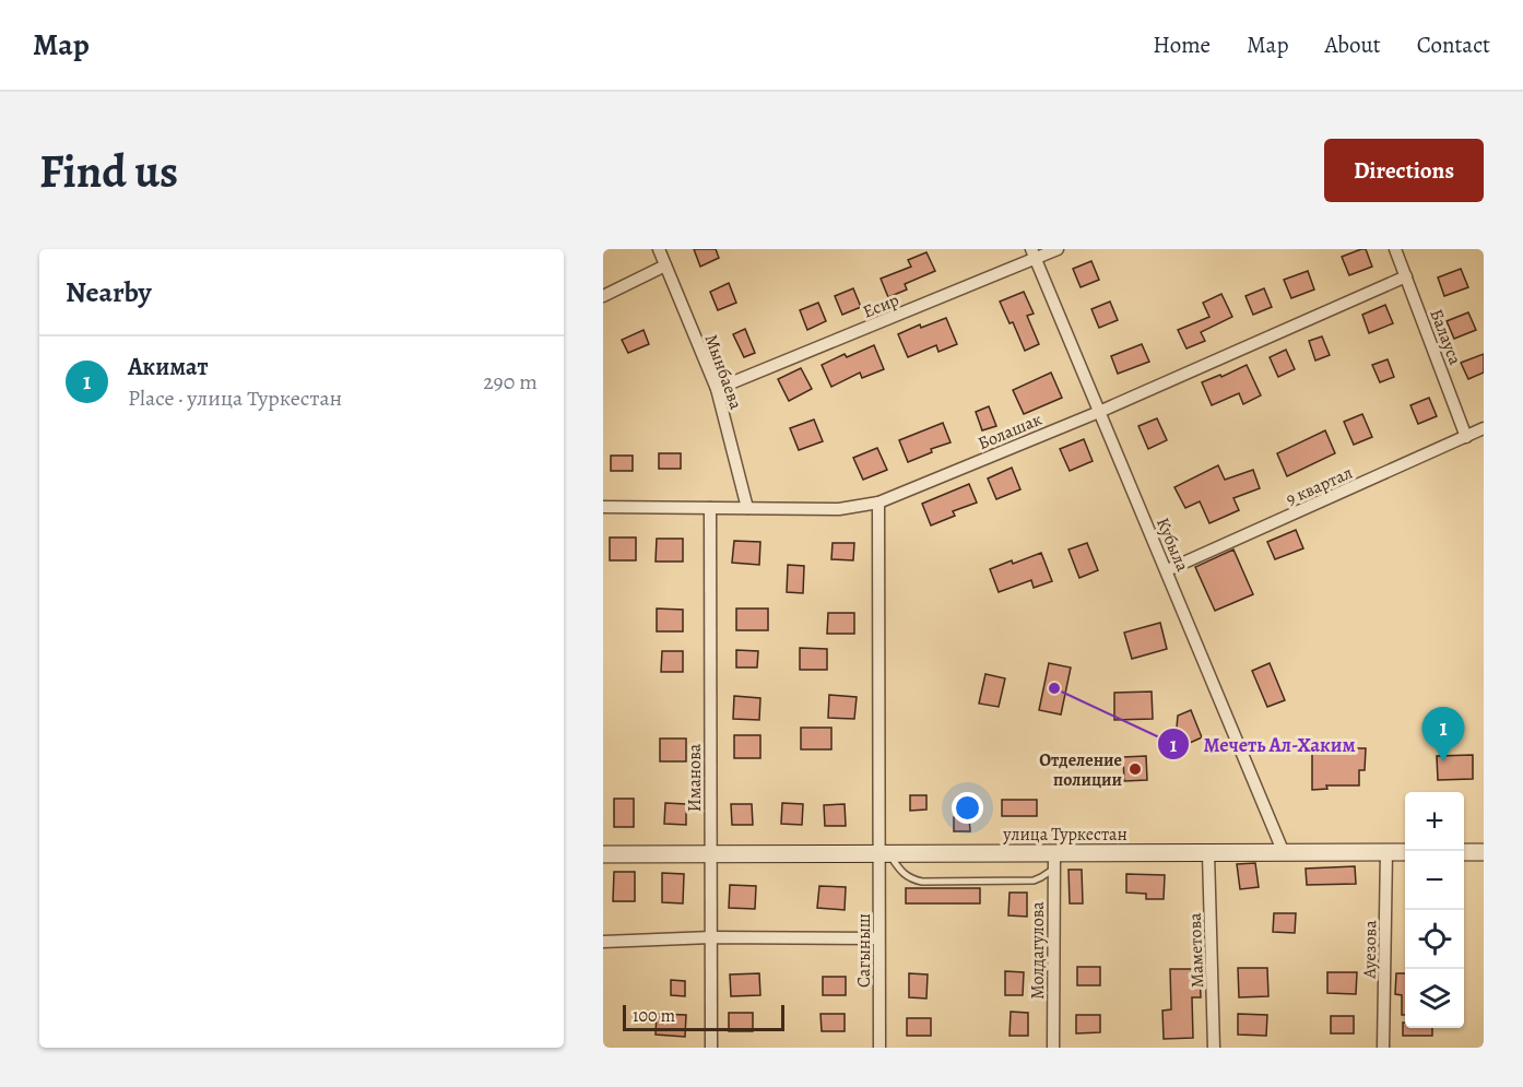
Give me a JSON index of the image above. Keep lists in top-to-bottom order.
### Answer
{
  "streets": {
    "street": [
      "Есир",
      "Балауса",
      "Мынбаева",
      "Болашак",
      "9 квартал",
      "Кубыла",
      "Иманова",
      "улица Туркестан",
      "Ауезова",
      "Сагыныш",
      "Молдагулова",
      "Маметова"
    ]
  },
  "crossings": [
    ["Есир", "Мынбаева"],
    ["Есир", "Кубыла"],
    ["Балауса", "Болашак"],
    ["Балауса", "9 квартал"],
    ["Мынбаева", "Болашак"],
    ["Болашак", "Кубыла"],
    ["Болашак", "Иманова"],
    ["Болашак", "Сагыныш"],
    ["9 квартал", "Кубыла"],
    ["Кубыла", "улица Туркестан"],
    ["Иманова", "улица Туркестан"],
    ["улица Туркестан", "Ауезова"],
    ["улица Туркестан", "Сагыныш"],
    ["улица Туркестан", "Молдагулова"],
    ["улица Туркестан", "Маметова"]
  ],
  "places": ["Мечеть Ал-Хаким", "Отделение полиции"],
  "scale_bar": "100 m",
  "page": {
    "header": "Map",
    "nav": [
      "Home",
      "Map",
      "About",
      "Contact"
    ],
    "buttons": "Directions",
    "title": "Find us",
    "heading": "Nearby",
    "list": [
      {
        "mark": "1",
        "name": "Акимат",
        "note": "Place · улица Туркестан",
        "value": "290 m"
      }
    ],
    "pins": "1",
    "map_buttons": ["+", "−"],
    "scale": "100 m"
  }
}
